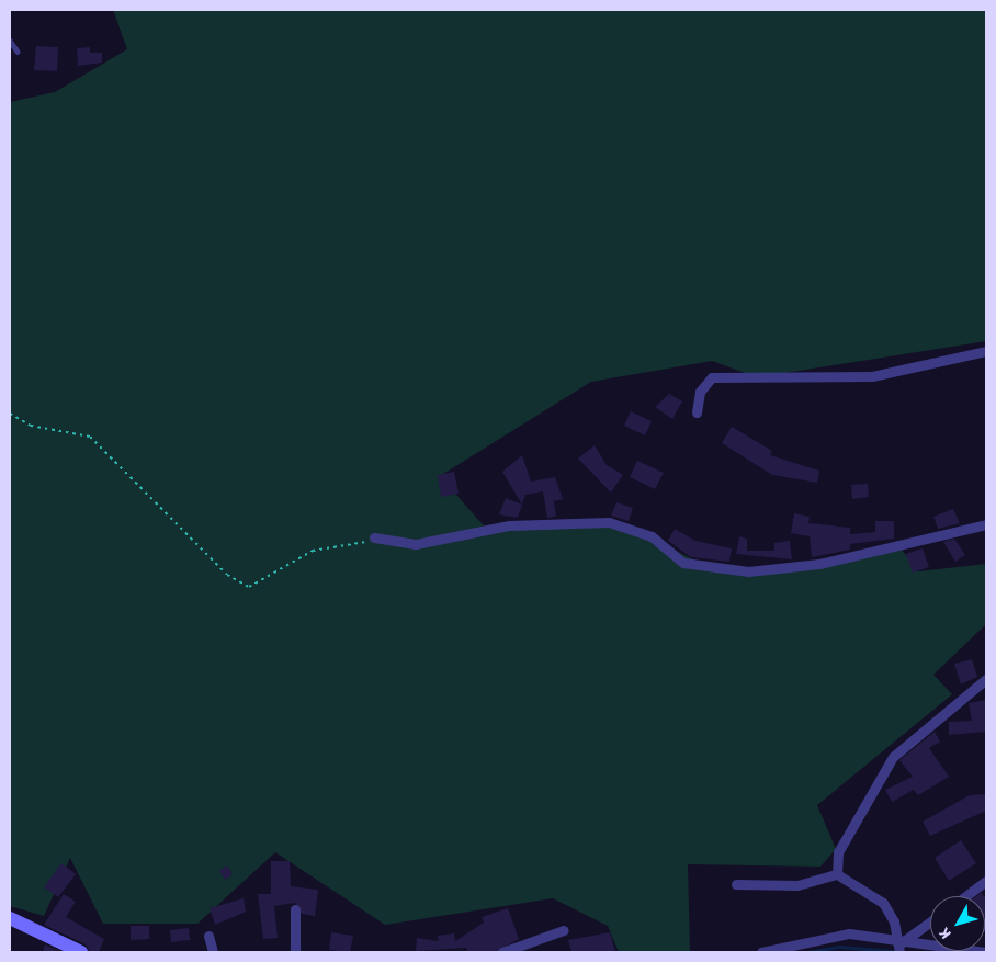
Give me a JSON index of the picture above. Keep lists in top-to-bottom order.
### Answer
{
  "north": "bottom left"
}
